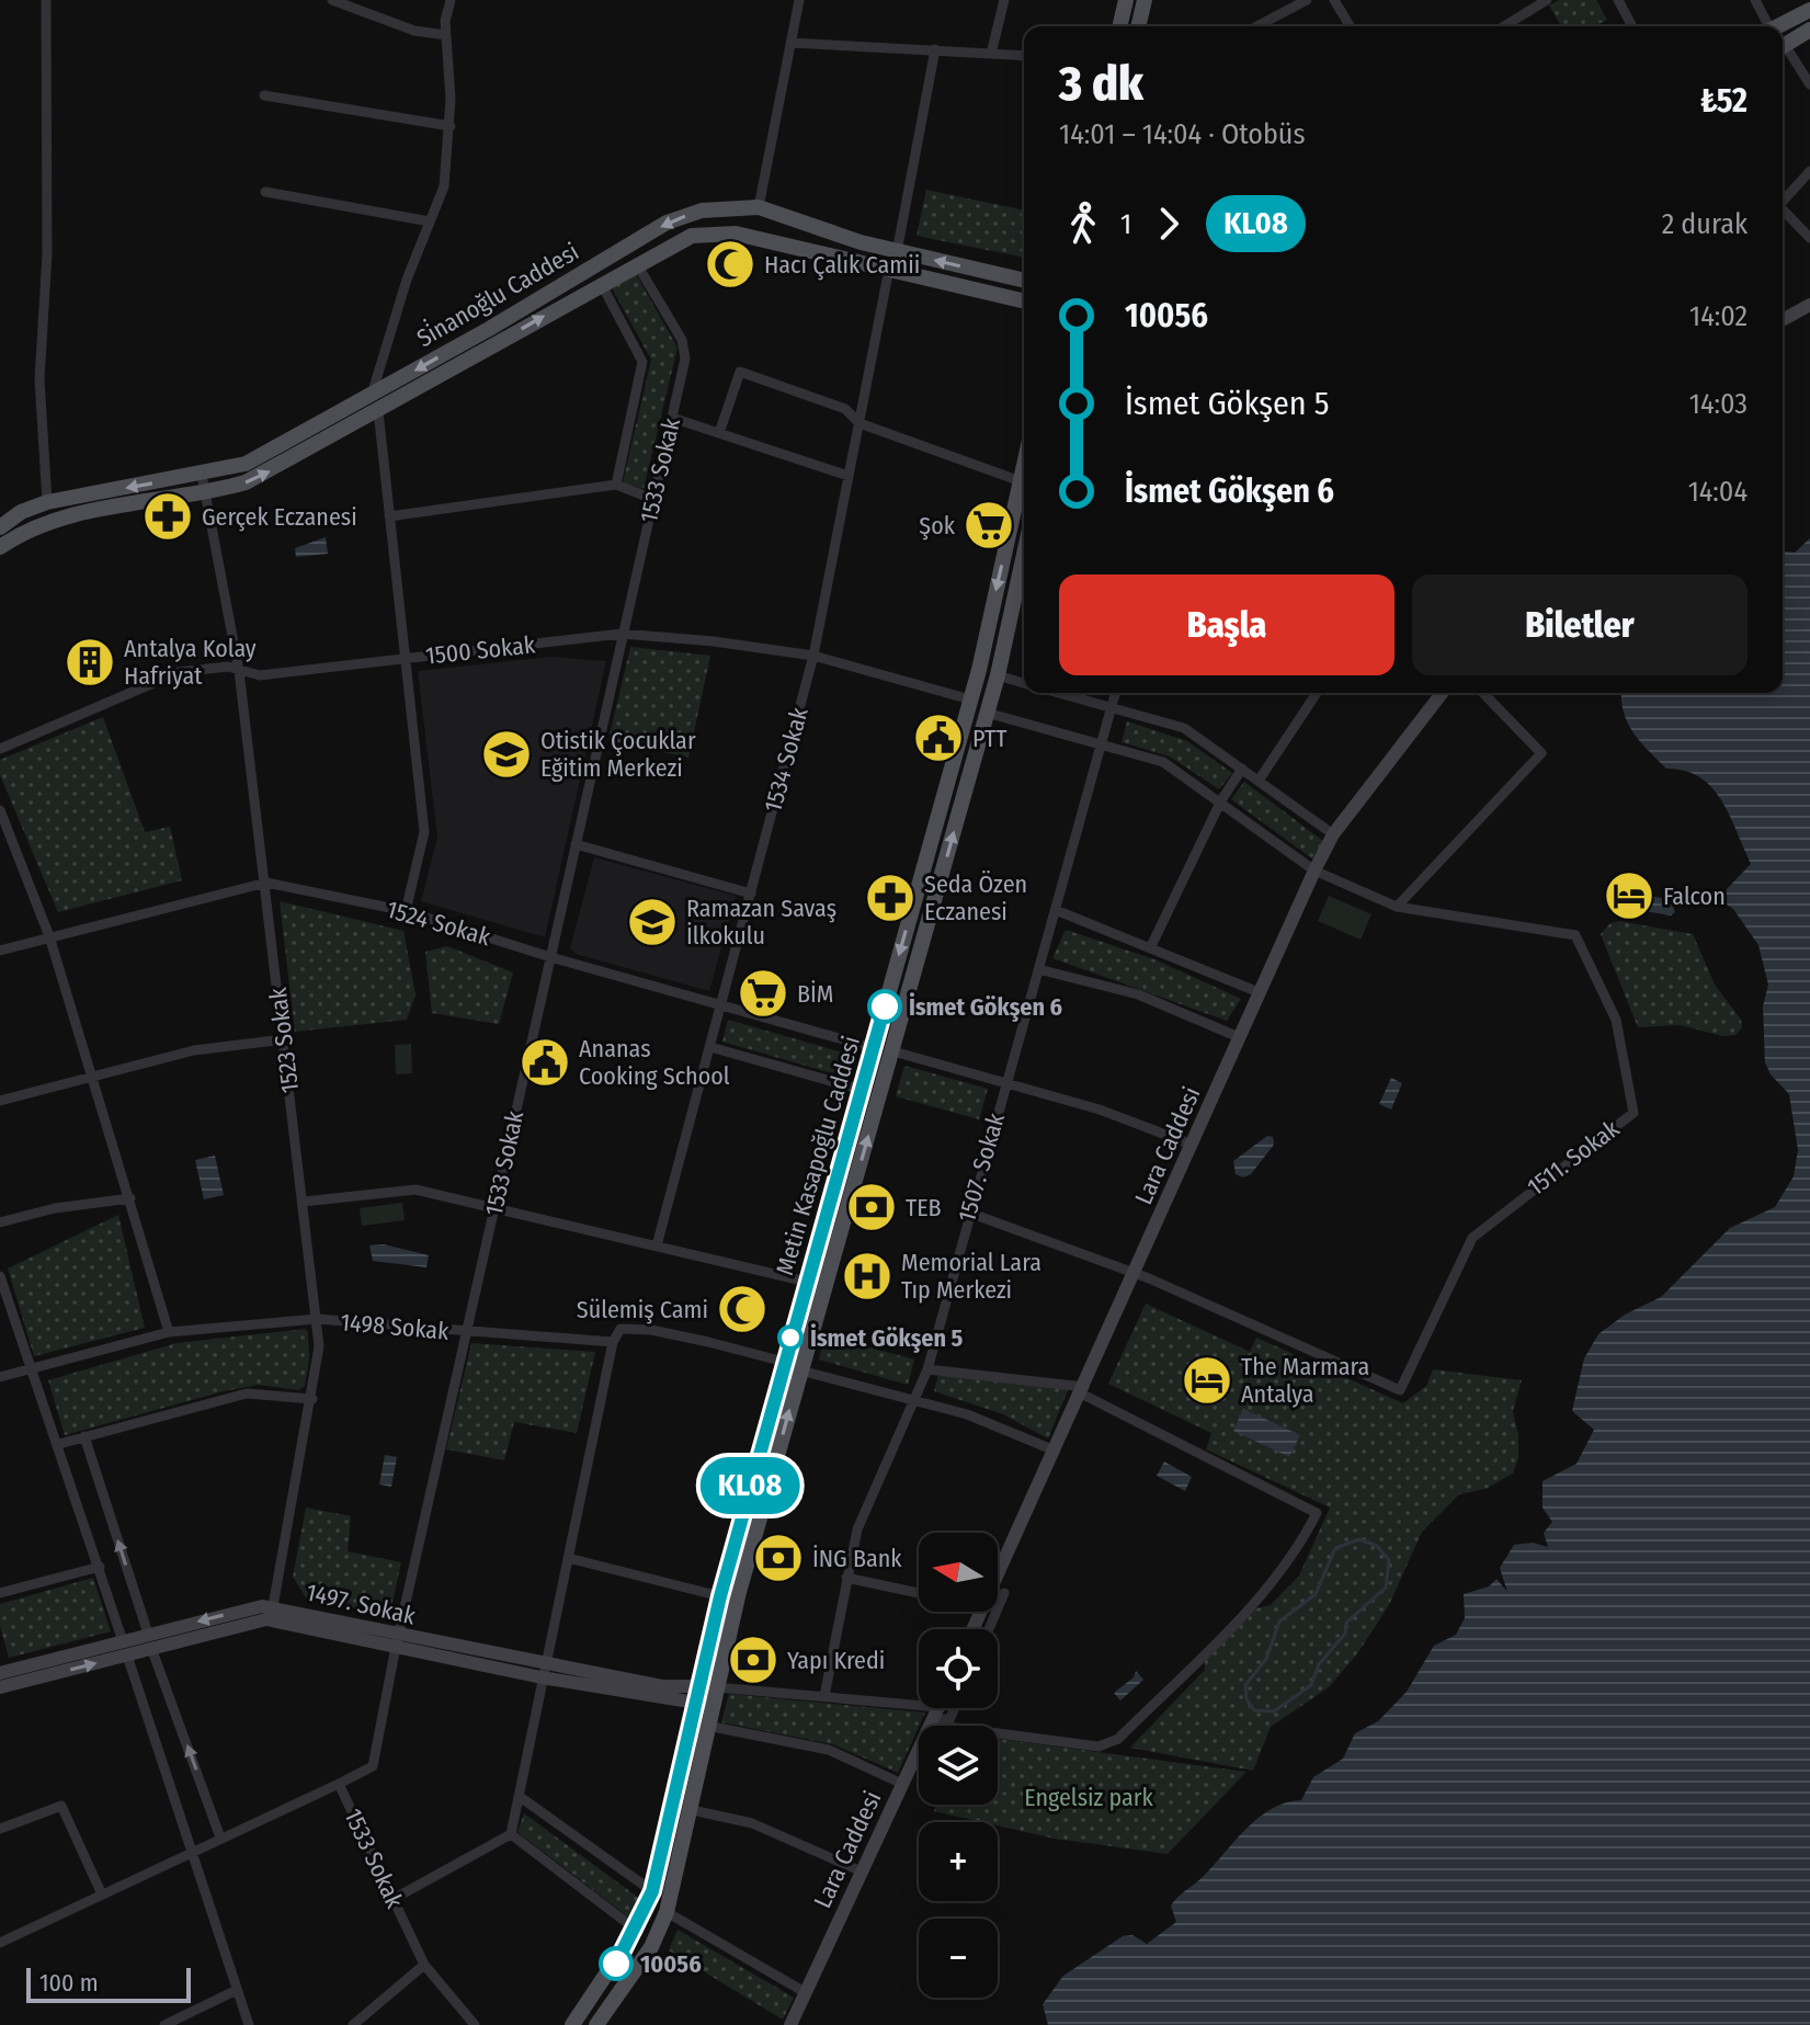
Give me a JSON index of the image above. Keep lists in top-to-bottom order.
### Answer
{
  "streets": {
    "main road": ["Si̇nanoğlu Caddesi", "Metin Kasapoğlu Caddesi"],
    "street": [
      "1533 Sokak",
      "1500 Sokak",
      "1534 Sokak",
      "1524 Sokak",
      "1523 Sokak",
      "Lara Caddesi",
      "1511. Sokak",
      "1507. Sokak",
      "1498 Sokak",
      "1497. Sokak"
    ]
  },
  "crossings": [
    ["Si̇nanoğlu Caddesi", "1533 Sokak"],
    ["Si̇nanoğlu Caddesi", "1534 Sokak"],
    ["Si̇nanoğlu Caddesi", "1523 Sokak"],
    ["1533 Sokak", "1500 Sokak"],
    ["1533 Sokak", "1524 Sokak"],
    ["1533 Sokak", "1498 Sokak"],
    ["1533 Sokak", "1497. Sokak"],
    ["1500 Sokak", "1534 Sokak"],
    ["1500 Sokak", "1523 Sokak"],
    ["1500 Sokak", "Metin Kasapoğlu Caddesi"],
    ["1534 Sokak", "1524 Sokak"],
    ["1524 Sokak", "1523 Sokak"],
    ["1524 Sokak", "Metin Kasapoğlu Caddesi"],
    ["1523 Sokak", "1498 Sokak"],
    ["1523 Sokak", "1497. Sokak"],
    ["Lara Caddesi", "1511. Sokak"],
    ["Metin Kasapoğlu Caddesi", "1511. Sokak"],
    ["Metin Kasapoğlu Caddesi", "1498 Sokak"],
    ["Metin Kasapoğlu Caddesi", "1497. Sokak"],
    ["1511. Sokak", "1507. Sokak"]
  ],
  "parks": ["Engelsiz park"],
  "places": {
    "mosque": ["Hacı Çalık Camii", "Sülemiş Cami"],
    "pharmacy": ["Gerçek Eczanesi", "Seda Özen Eczanesi"],
    "supermarket": ["Şok", "BİM"],
    "building": ["Antalya Kolay Hafriyat"],
    "public building": ["PTT", "Ananas Cooking School"],
    "school or university": ["Otistik Çocuklar Eğitim Merkezi", "Ramazan Savaş İlkokulu"],
    "hotel": ["Falcon", "The Marmara Antalya"],
    "other": ["İsmet Gökşen 6", "İsmet Gökşen 5", "10056"],
    "bank": ["TEB", "İNG Bank", "Yapı Kredi"],
    "hospital": ["Memorial Lara Tıp Merkezi"]
  },
  "lines": ["bus line KL08"],
  "scale_bar": "100 m",
  "north": "left",
  "page": {
    "on_map": "KL08",
    "heading": ["3 dk", "14:01 – 14:04 · Otobüs", "₺52"],
    "legs": ["1", "KL08", "2 durak"],
    "list": [
      {
        "name": "10056",
        "value": "14:02"
      },
      {
        "name": "İsmet Gökşen 5",
        "value": "14:03"
      },
      {
        "name": "İsmet Gökşen 6",
        "value": "14:04"
      }
    ],
    "buttons": ["Başla", "Biletler"],
    "map_buttons": ["+", "−"],
    "scale": "100 m"
  }
}
